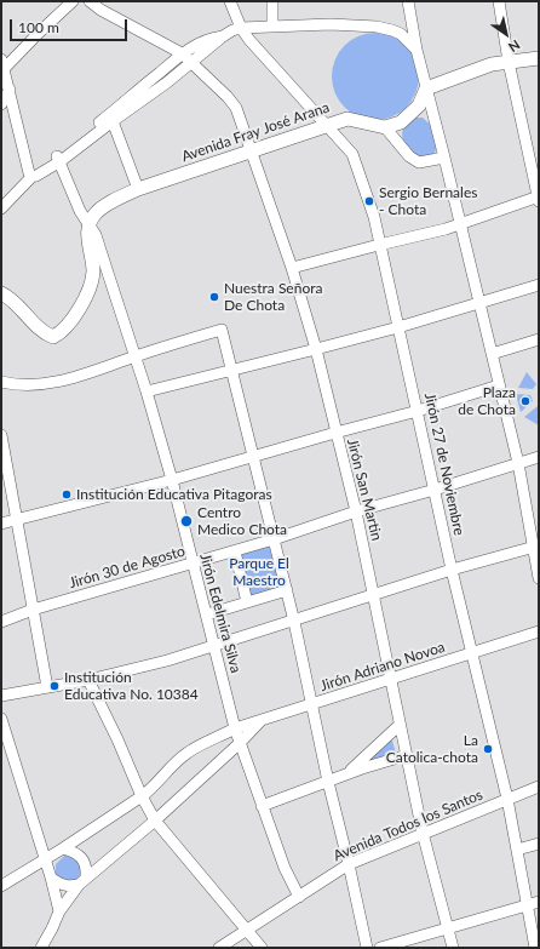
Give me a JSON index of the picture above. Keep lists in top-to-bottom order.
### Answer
{
  "streets": {
    "main road": ["Avenida Fray José Arana"],
    "street": [
      "Jirón 27 de Noviembre",
      "Jirón San Martin",
      "Jirón 30 de Agosto",
      "Jirón Edelmira Silva",
      "Jirón Adriano Novoa",
      "Avenida Todos los Santos"
    ]
  },
  "crossings": [
    ["Avenida Fray José Arana", "Jirón 27 de Noviembre"],
    ["Avenida Fray José Arana", "Jirón San Martin"],
    ["Avenida Fray José Arana", "Jirón Edelmira Silva"],
    ["Jirón 27 de Noviembre", "Jirón 30 de Agosto"],
    ["Jirón 27 de Noviembre", "Jirón Adriano Novoa"],
    ["Jirón 27 de Noviembre", "Avenida Todos los Santos"],
    ["Jirón San Martin", "Jirón 30 de Agosto"],
    ["Jirón San Martin", "Jirón Adriano Novoa"],
    ["Jirón San Martin", "Avenida Todos los Santos"],
    ["Jirón 30 de Agosto", "Jirón Edelmira Silva"],
    ["Jirón Edelmira Silva", "Jirón Adriano Novoa"],
    ["Jirón Edelmira Silva", "Avenida Todos los Santos"]
  ],
  "parks": ["Parque El Maestro"],
  "places": [
    "Sergio Bernales - Chota",
    "Nuestra Señora De Chota",
    "Plaza de Chota",
    "Institución Educativa Pitagoras",
    "Centro Medico Chota",
    "Institución Educativa No. 10384",
    "La Catolica-chota"
  ],
  "scale_bar": "100 m",
  "north": "bottom right"
}
